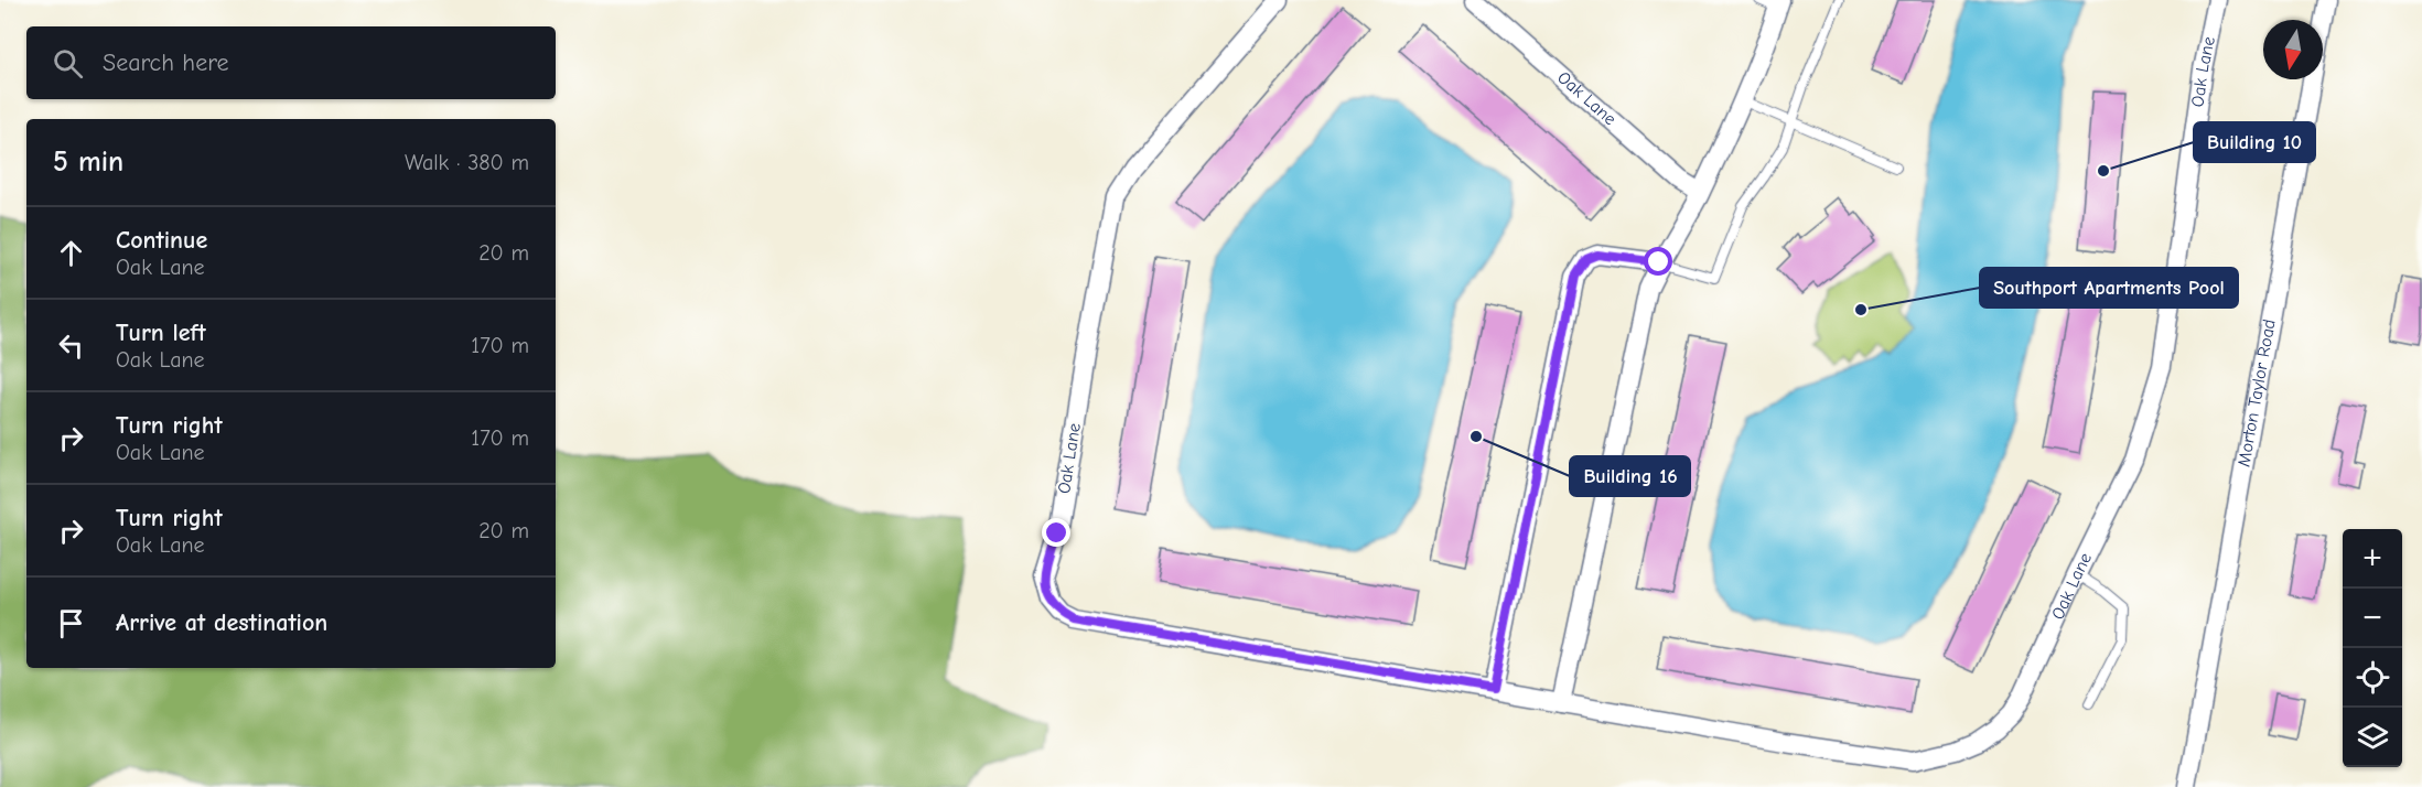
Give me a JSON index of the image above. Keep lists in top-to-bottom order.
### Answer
{
  "streets": {
    "street": ["Oak Lane", "Morton Taylor Road"]
  },
  "places": ["Building 10", "Southport Apartments Pool", "Building 16"],
  "north": "bottom",
  "page": {
    "search": "Search here",
    "heading": ["5 min", "Walk · 380 m"],
    "list": [
      ["Continue", "Oak Lane", "20 m"],
      ["Turn left", "Oak Lane", "170 m"],
      ["Turn right", "Oak Lane", "170 m"],
      ["Turn right", "Oak Lane", "20 m"],
      "Arrive at destination"
    ],
    "map_buttons": ["+", "−"]
  }
}
